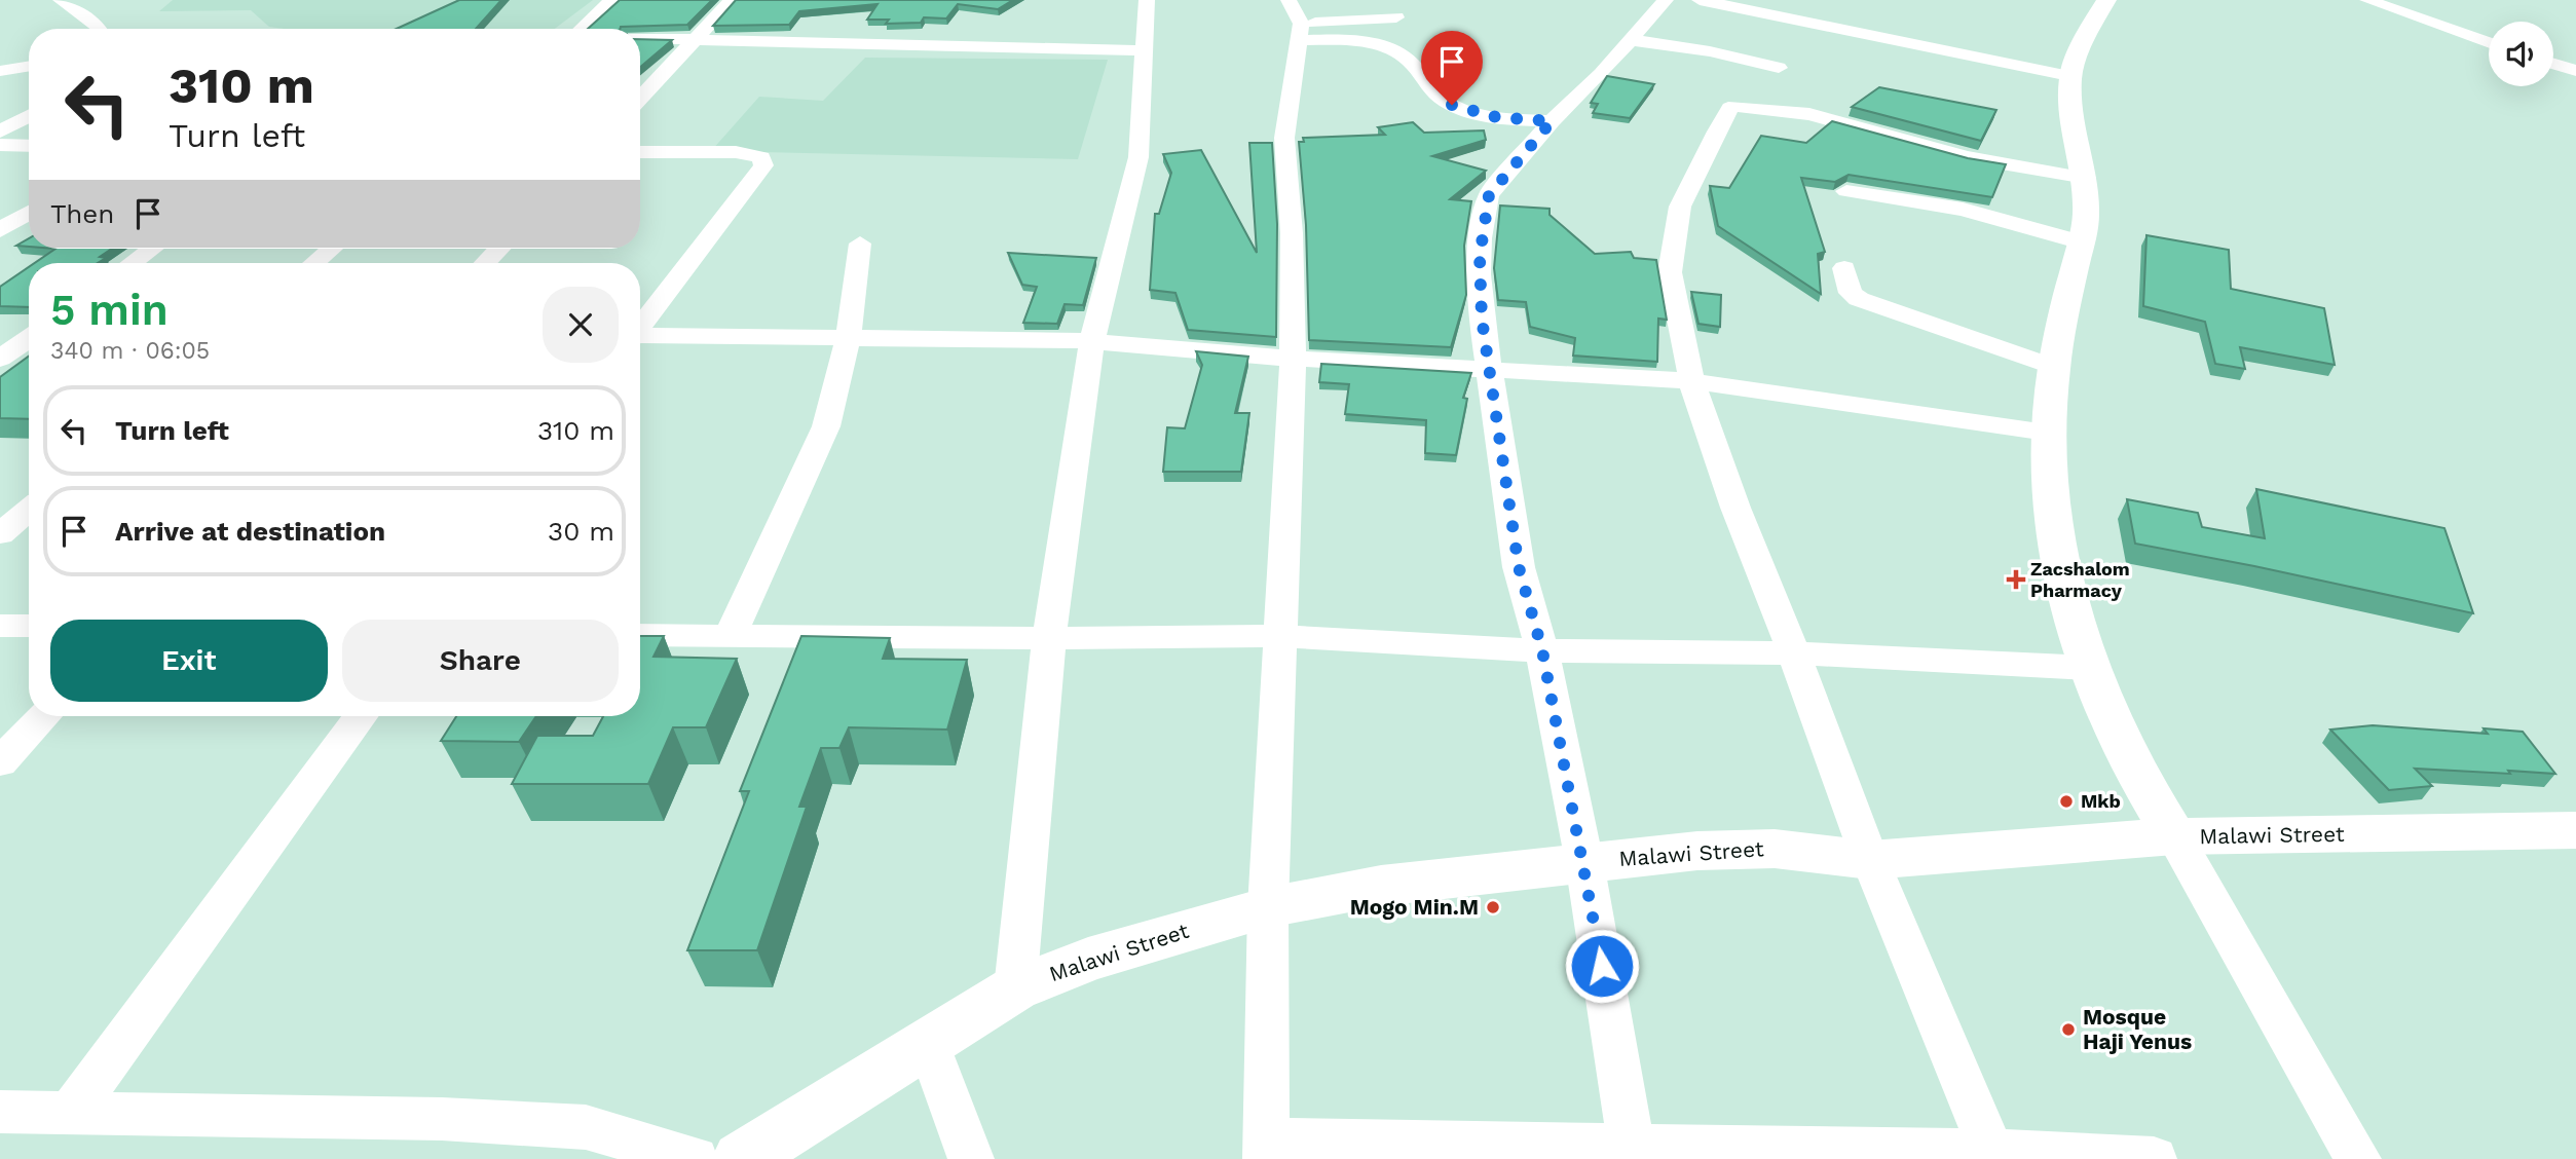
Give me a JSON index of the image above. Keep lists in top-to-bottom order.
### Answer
{
  "streets": {
    "street": ["Malawi Street"]
  },
  "places": {
    "health": ["Zacshalom Pharmacy"],
    "other": ["Mkb", "Mogo Min.M", "Mosque Haji Yenus"]
  },
  "page": {
    "turn": ["310 m", "Turn left"],
    "then": "Then",
    "heading": ["5 min", "340 m · 06:05"],
    "list": [
      {
        "name": "Turn left",
        "value": "310 m"
      },
      {
        "name": "Arrive at destination",
        "value": "30 m"
      }
    ],
    "buttons": ["Exit", "Share"]
  }
}
